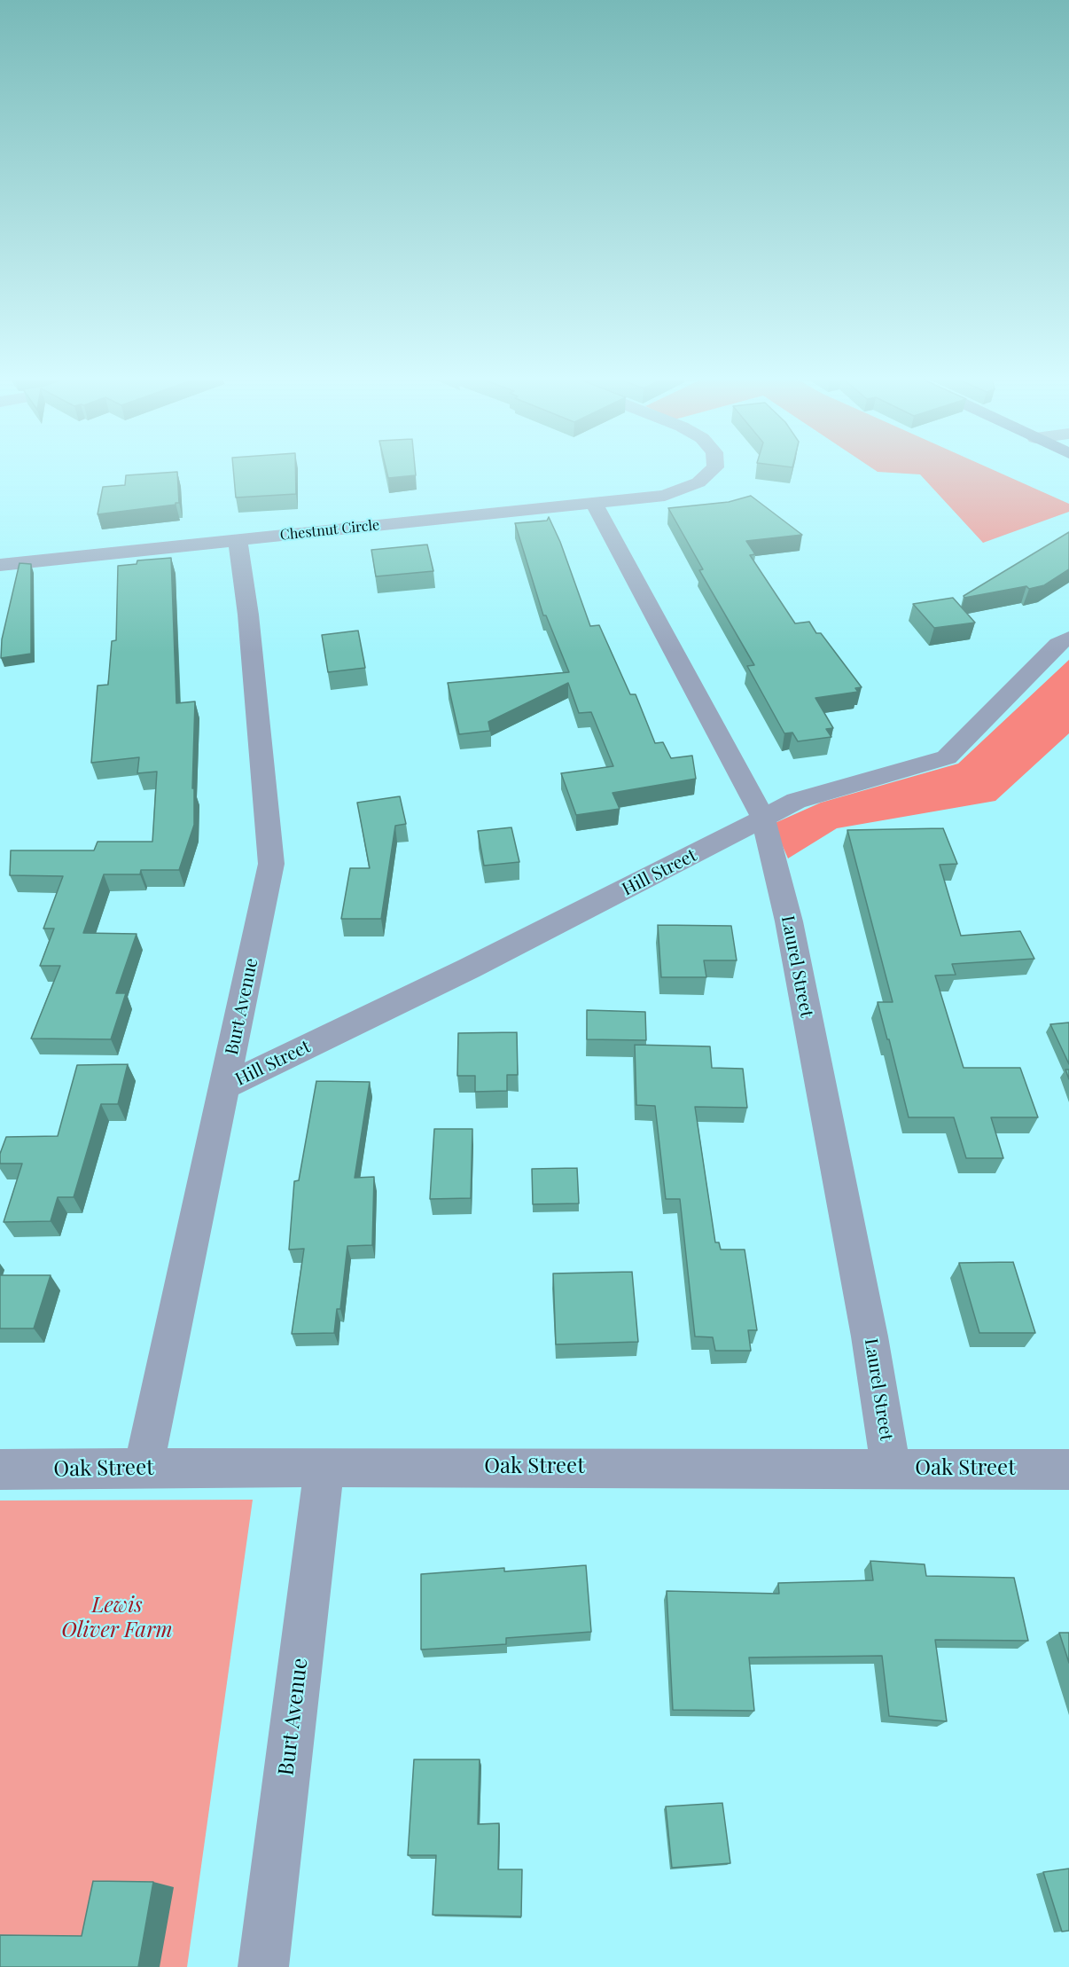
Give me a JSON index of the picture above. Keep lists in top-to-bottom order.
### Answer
{
  "streets": {
    "street": [
      "Chestnut Circle",
      "Hill Street",
      "Laurel Street",
      "Burt Avenue",
      "Oak Street"
    ]
  },
  "crossings": [
    ["Chestnut Circle", "Laurel Street"],
    ["Chestnut Circle", "Burt Avenue"],
    ["Hill Street", "Laurel Street"],
    ["Hill Street", "Burt Avenue"],
    ["Laurel Street", "Oak Street"],
    ["Burt Avenue", "Oak Street"]
  ],
  "parks": ["Lewis Oliver Farm"]
}
